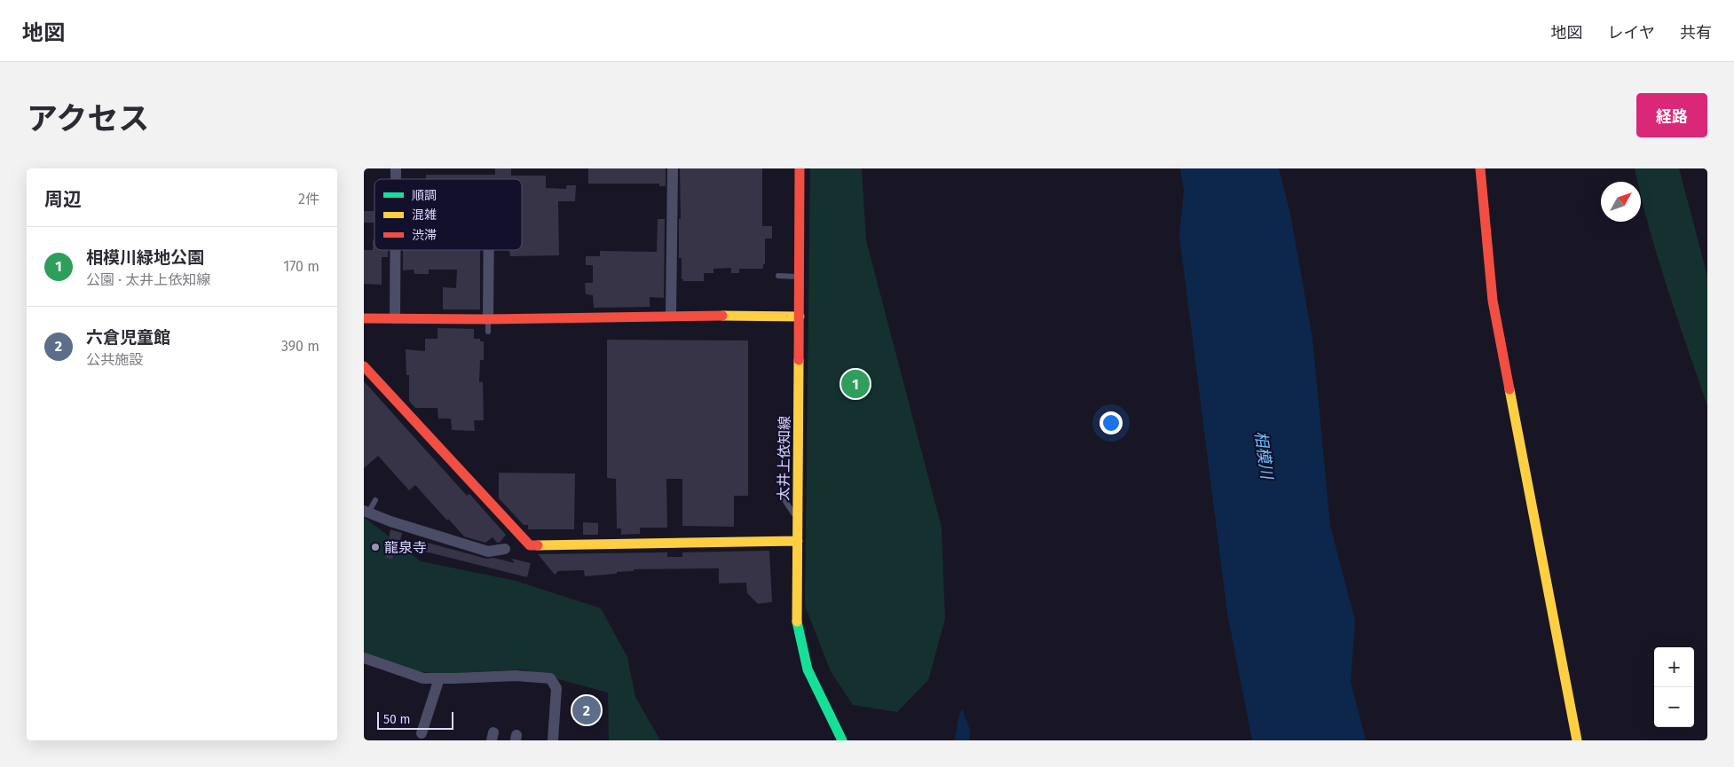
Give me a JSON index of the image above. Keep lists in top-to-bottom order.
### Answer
{
  "streets": {
    "street": ["太井上依知線"]
  },
  "water": ["相模川"],
  "places": ["龍泉寺"],
  "legend": ["順調", "混雑", "渋滞"],
  "scale_bar": "50 m",
  "north": "top right",
  "page": {
    "header": "地図",
    "nav": ["地図", "レイヤ", "共有"],
    "title": "アクセス",
    "buttons": "経路",
    "heading": ["周辺", "2件"],
    "list": [
      {
        "mark": "1",
        "name": "相模川緑地公園",
        "note": "公園 · 太井上依知線",
        "value": "170 m"
      },
      {
        "mark": "2",
        "name": "六倉児童館",
        "note": "公共施設",
        "value": "390 m"
      }
    ],
    "pins": ["1", "2"],
    "map_buttons": ["+", "−"],
    "scale": "50 m"
  }
}
